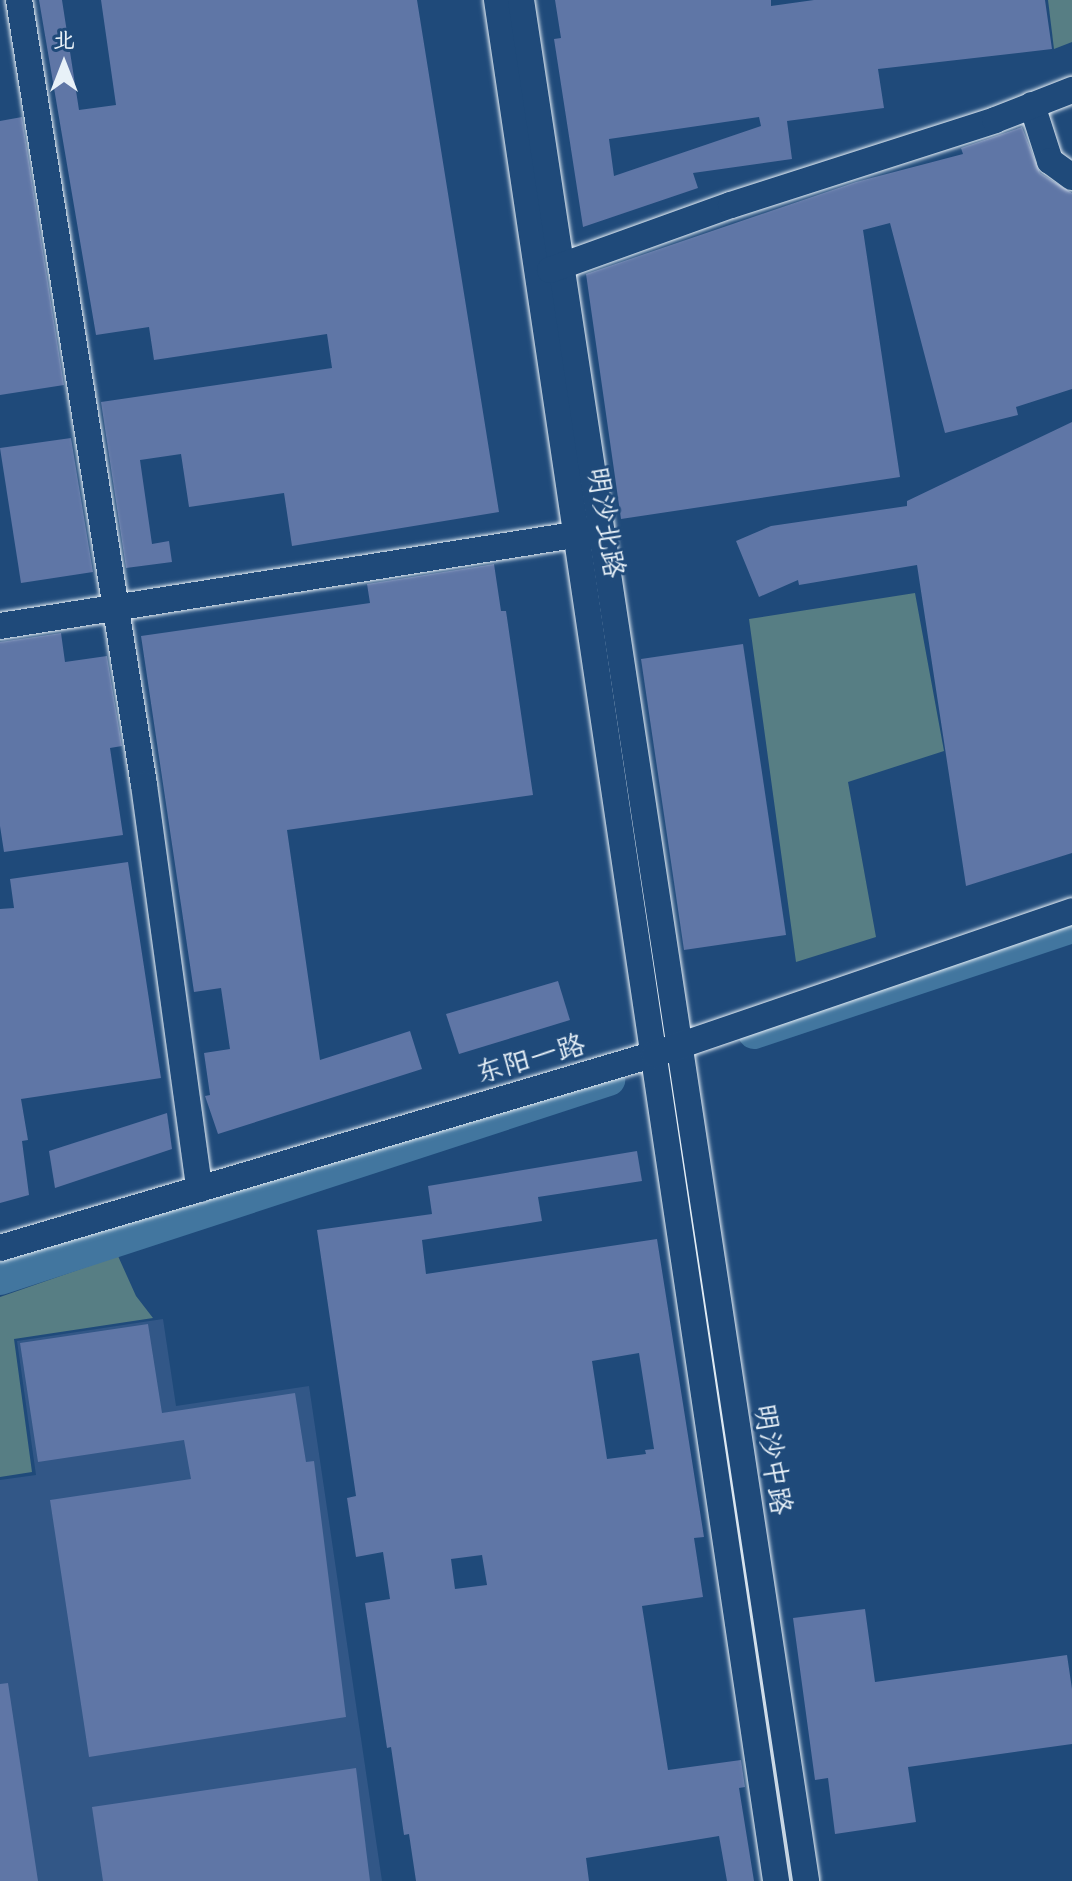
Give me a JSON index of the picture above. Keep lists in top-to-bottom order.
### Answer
{
  "streets": {
    "street": ["明沙北路", "东阳一路", "明沙中路"]
  },
  "crossings": [
    ["明沙北路", "东阳一路"],
    ["明沙北路", "明沙中路"],
    ["东阳一路", "明沙中路"]
  ],
  "north": "top"
}
